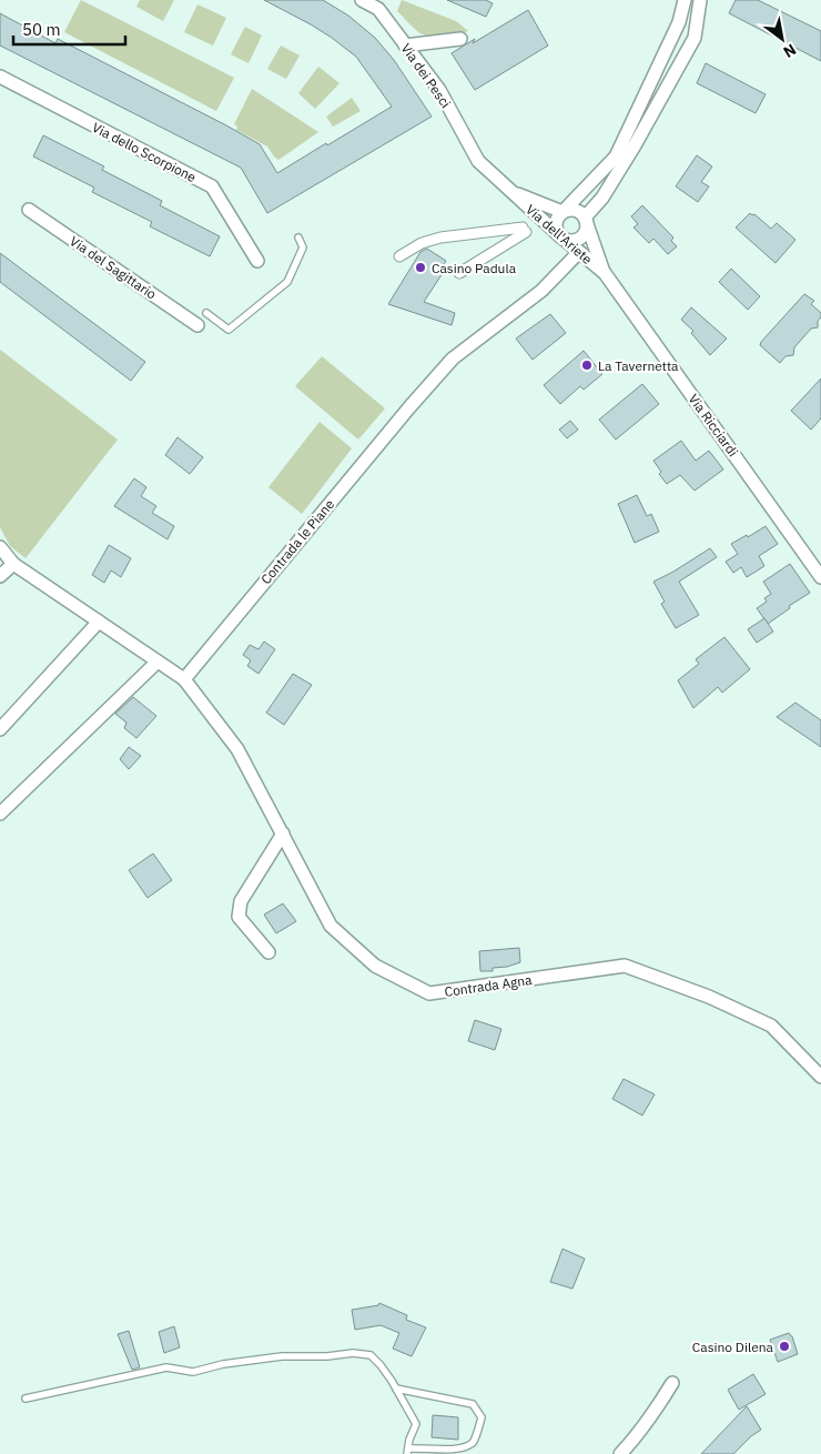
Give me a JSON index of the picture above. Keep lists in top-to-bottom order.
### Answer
{
  "streets": {
    "street": [
      "Via dei Pesci",
      "Via dello Scorpione",
      "Via dell'Ariete",
      "Via del Sagittario",
      "Via Ricciardi",
      "Contrada le Piane",
      "Contrada Agna"
    ]
  },
  "crossings": [
    ["Via dei Pesci", "Via dell'Ariete"],
    ["Via dell'Ariete", "Via Ricciardi"],
    ["Via dell'Ariete", "Contrada le Piane"],
    ["Contrada le Piane", "Contrada Agna"]
  ],
  "places": ["Casino Padula", "La Tavernetta", "Casino Dilena"],
  "scale_bar": "50 m",
  "north": "bottom right"
}
